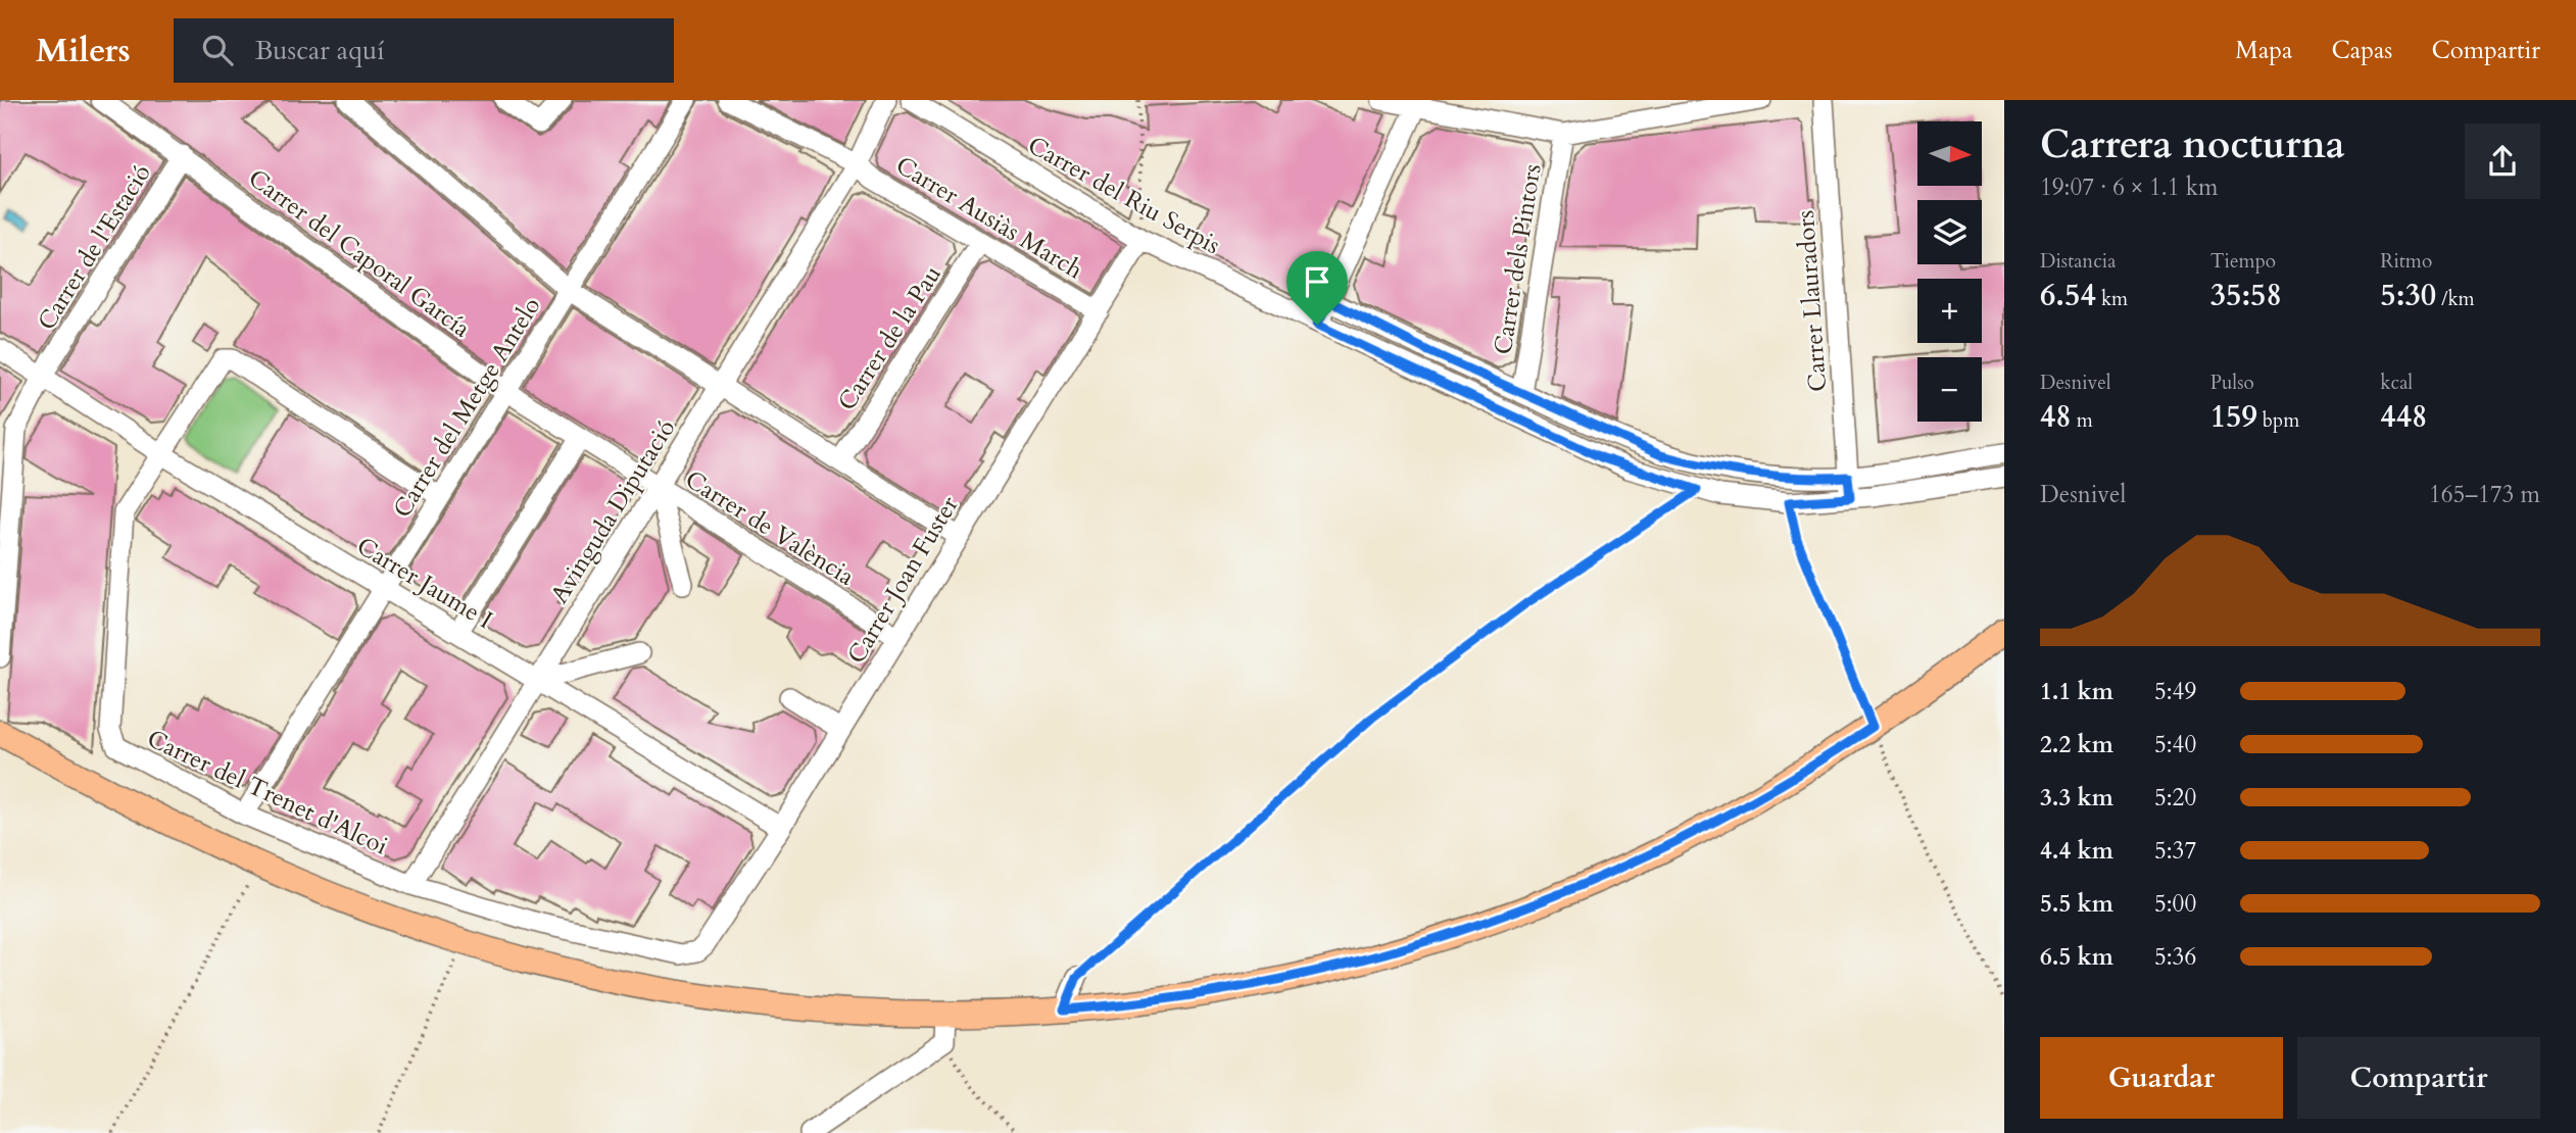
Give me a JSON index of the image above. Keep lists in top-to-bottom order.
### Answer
{
  "streets": {
    "street": [
      "Carrer del Riu Serpis",
      "Carrer Ausiàs March",
      "Carrer de l'Estació",
      "Carrer del Caporal García",
      "Carrer dels Pintors",
      "Carrer Llauradors",
      "Carrer de la Pau",
      "Carrer del Metge Antelo",
      "Avinguda Diputació",
      "Carrer de València",
      "Carrer Joan Fuster",
      "Carrer Jaume I",
      "Carrer del Trenet d'Alcoi"
    ]
  },
  "crossings": [
    ["Carrer del Riu Serpis", "Carrer Llauradors"],
    ["Carrer del Riu Serpis", "Carrer Joan Fuster"],
    ["Carrer Ausiàs March", "Carrer de la Pau"],
    ["Carrer Ausiàs March", "Avinguda Diputació"],
    ["Carrer Ausiàs March", "Carrer Joan Fuster"],
    ["Carrer de l'Estació", "Carrer del Caporal García"],
    ["Carrer de l'Estació", "Carrer Jaume I"],
    ["Carrer del Caporal García", "Carrer del Metge Antelo"],
    ["Carrer del Caporal García", "Carrer de València"],
    ["Carrer dels Pintors", "Carrer Llauradors"],
    ["Carrer del Metge Antelo", "Carrer de València"],
    ["Carrer del Metge Antelo", "Carrer Jaume I"],
    ["Carrer del Metge Antelo", "Carrer del Trenet d'Alcoi"],
    ["Avinguda Diputació", "Carrer de València"],
    ["Avinguda Diputació", "Carrer Jaume I"],
    ["Avinguda Diputació", "Carrer del Trenet d'Alcoi"],
    ["Carrer de València", "Carrer Joan Fuster"],
    ["Carrer Joan Fuster", "Carrer Jaume I"],
    ["Carrer Joan Fuster", "Carrer del Trenet d'Alcoi"],
    ["Carrer Jaume I", "Carrer del Trenet d'Alcoi"]
  ],
  "north": "right",
  "page": {
    "header": "Milers",
    "search": "Buscar aquí",
    "nav": ["Mapa", "Capas", "Compartir"],
    "heading": ["Carrera nocturna", "19:07 · 6 × 1.1 km"],
    "map_buttons": ["+", "−"],
    "stats": [
      ["Distancia", "6.54 km"],
      ["Tiempo", "35:58"],
      ["Ritmo", "5:30 /km"],
      ["Desnivel", "48 m"],
      ["Pulso", "159 bpm"],
      ["kcal", "448"]
    ],
    "chart": ["Desnivel", "165–173 m"],
    "list": [
      {
        "name": "1.1 km",
        "note": "5:49"
      },
      {
        "name": "2.2 km",
        "note": "5:40"
      },
      {
        "name": "3.3 km",
        "note": "5:20"
      },
      {
        "name": "4.4 km",
        "note": "5:37"
      },
      {
        "name": "5.5 km",
        "note": "5:00"
      },
      {
        "name": "6.5 km",
        "note": "5:36"
      }
    ],
    "buttons": ["Guardar", "Compartir"]
  }
}
